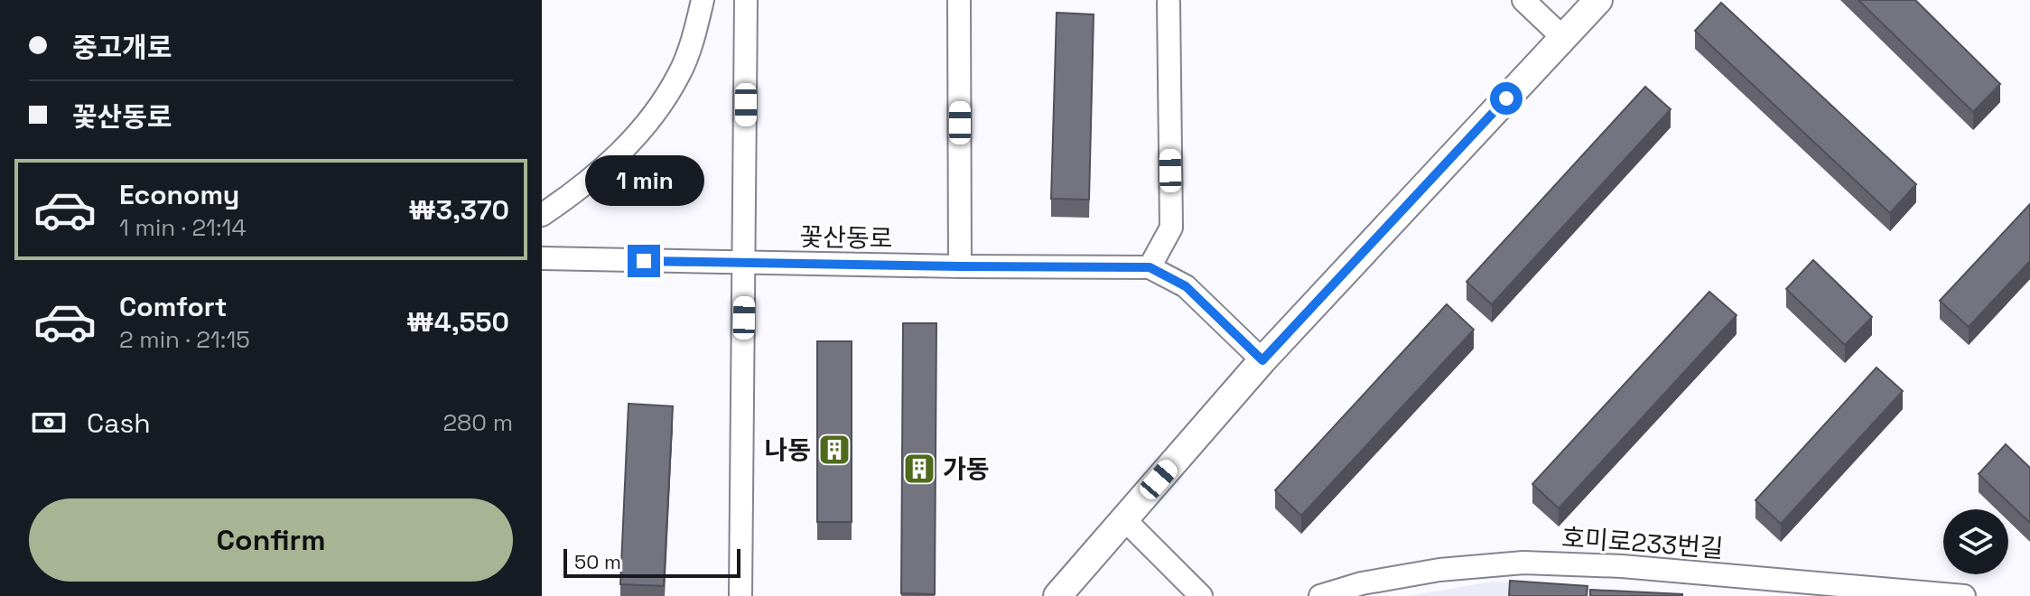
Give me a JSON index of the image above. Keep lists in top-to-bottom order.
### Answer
{
  "streets": {
    "street": ["꽃산동로", "호미로233번길"]
  },
  "places": {
    "building": ["나동", "가동"]
  },
  "scale_bar": "50 m",
  "page": {
    "banner": ["중고개로", "꽃산동로"],
    "bubble": "1 min",
    "list": [
      {
        "name": "Economy",
        "note": "1 min · 21:14",
        "value": "₩3,370"
      },
      {
        "name": "Comfort",
        "note": "2 min · 21:15",
        "value": "₩4,550"
      }
    ],
    "pay": ["Cash", "280 m"],
    "buttons": "Confirm",
    "scale": "50 m"
  }
}
